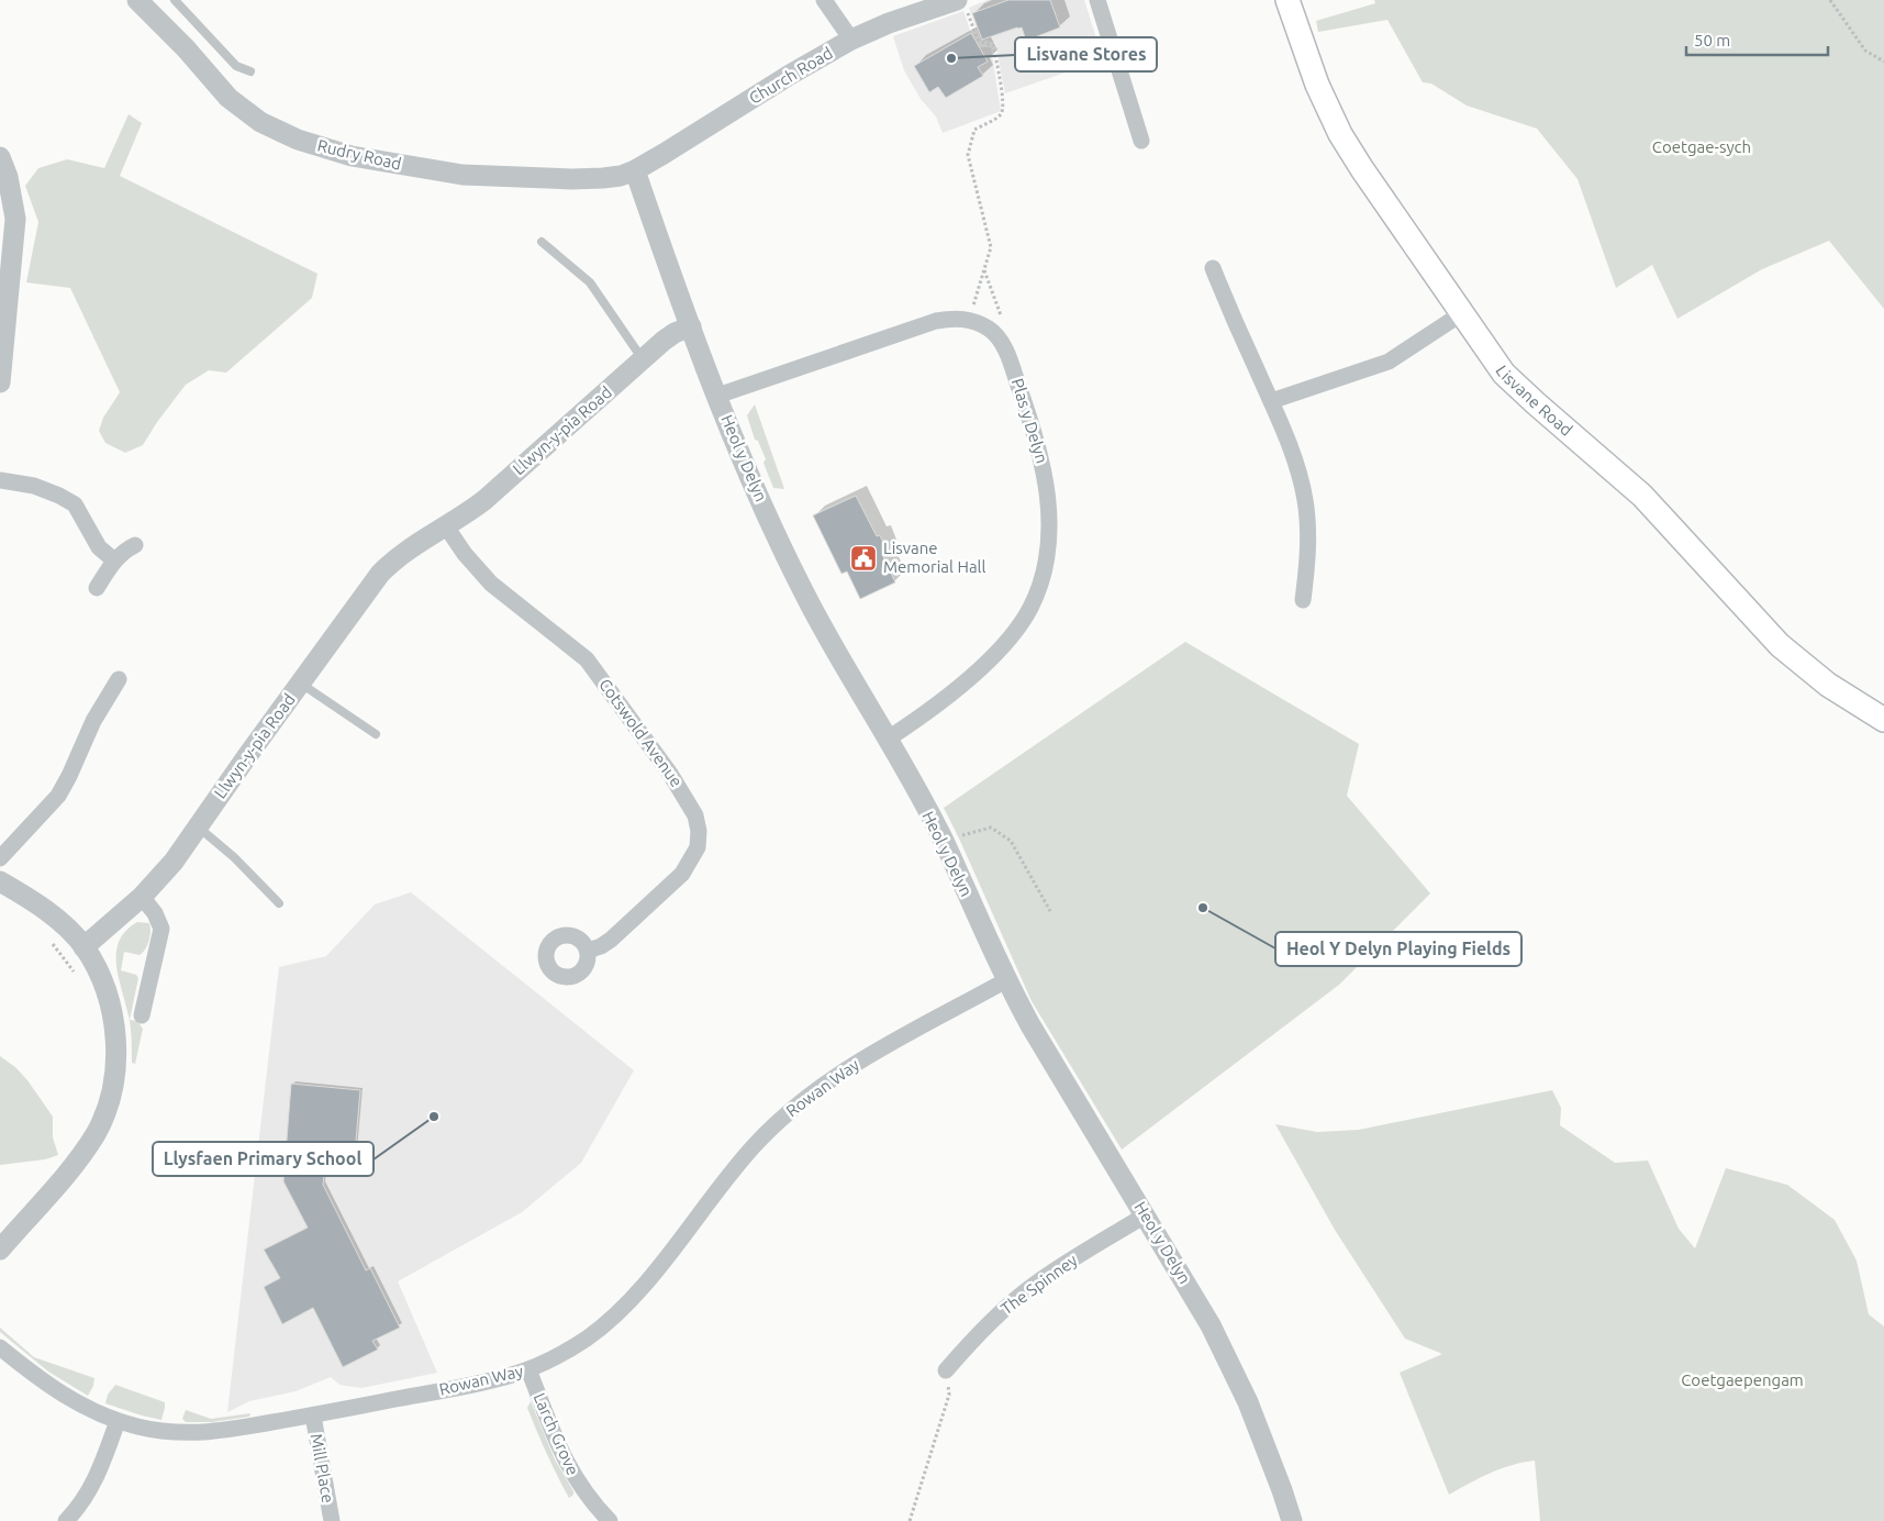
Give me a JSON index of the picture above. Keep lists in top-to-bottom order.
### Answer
{
  "streets": {
    "main road": ["Lisvane Road"],
    "street": [
      "Church Road",
      "Rudry Road",
      "Plas y Delyn",
      "Llwyn-y-pia Road",
      "Heol y Delyn",
      "Cotswold Avenue",
      "Rowan Way",
      "The Spinney",
      "Larch Grove",
      "Mill Place"
    ]
  },
  "crossings": [
    ["Church Road", "Rudry Road"],
    ["Church Road", "Heol y Delyn"],
    ["Rudry Road", "Heol y Delyn"],
    ["Plas y Delyn", "Heol y Delyn"],
    ["Llwyn-y-pia Road", "Heol y Delyn"],
    ["Llwyn-y-pia Road", "Cotswold Avenue"],
    ["Heol y Delyn", "Rowan Way"],
    ["Heol y Delyn", "The Spinney"],
    ["Rowan Way", "Larch Grove"],
    ["Rowan Way", "Mill Place"]
  ],
  "parks": ["Coetgae-sych", "Coetgaepengam"],
  "places": {
    "other": ["Lisvane Stores", "Heol Y Delyn Playing Fields", "Llysfaen Primary School"],
    "public building": ["Lisvane Memorial Hall"]
  },
  "scale_bar": "50 m"
}
